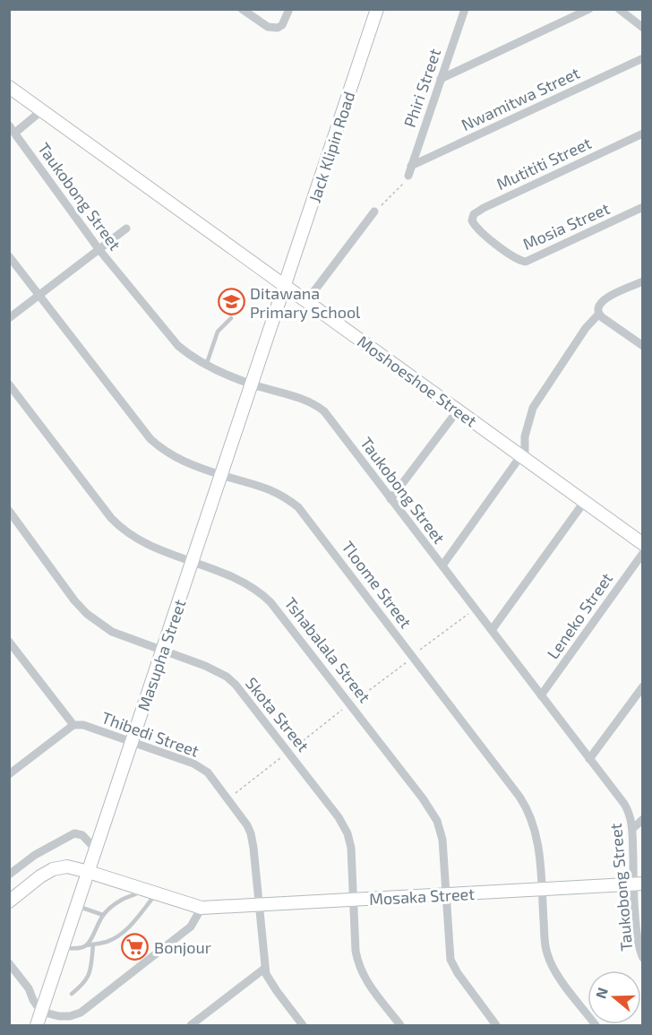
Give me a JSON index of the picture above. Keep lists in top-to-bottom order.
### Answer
{
  "streets": {
    "street": [
      "Phiri Street",
      "Nwamitwa Street",
      "Jack Klipin Road",
      "Mutititi Street",
      "Taukobong Street",
      "Mosia Street",
      "Moshoeshoe Street",
      "Tloome Street",
      "Leneko Street",
      "Tshabalala Street",
      "Masupha Street",
      "Skota Street",
      "Thibedi Street",
      "Mosaka Street"
    ]
  },
  "crossings": [
    ["Phiri Street", "Nwamitwa Street"],
    ["Jack Klipin Road", "Moshoeshoe Street"],
    ["Jack Klipin Road", "Masupha Street"],
    ["Mutititi Street", "Mosia Street"],
    ["Taukobong Street", "Leneko Street"],
    ["Taukobong Street", "Masupha Street"],
    ["Taukobong Street", "Mosaka Street"],
    ["Moshoeshoe Street", "Masupha Street"],
    ["Tloome Street", "Masupha Street"],
    ["Tloome Street", "Mosaka Street"],
    ["Tshabalala Street", "Masupha Street"],
    ["Tshabalala Street", "Mosaka Street"],
    ["Masupha Street", "Skota Street"],
    ["Masupha Street", "Thibedi Street"],
    ["Masupha Street", "Mosaka Street"],
    ["Skota Street", "Mosaka Street"],
    ["Thibedi Street", "Mosaka Street"]
  ],
  "places": {
    "school or university": ["Ditawana Primary School"],
    "supermarket": ["Bonjour"]
  },
  "north": "left"
}
